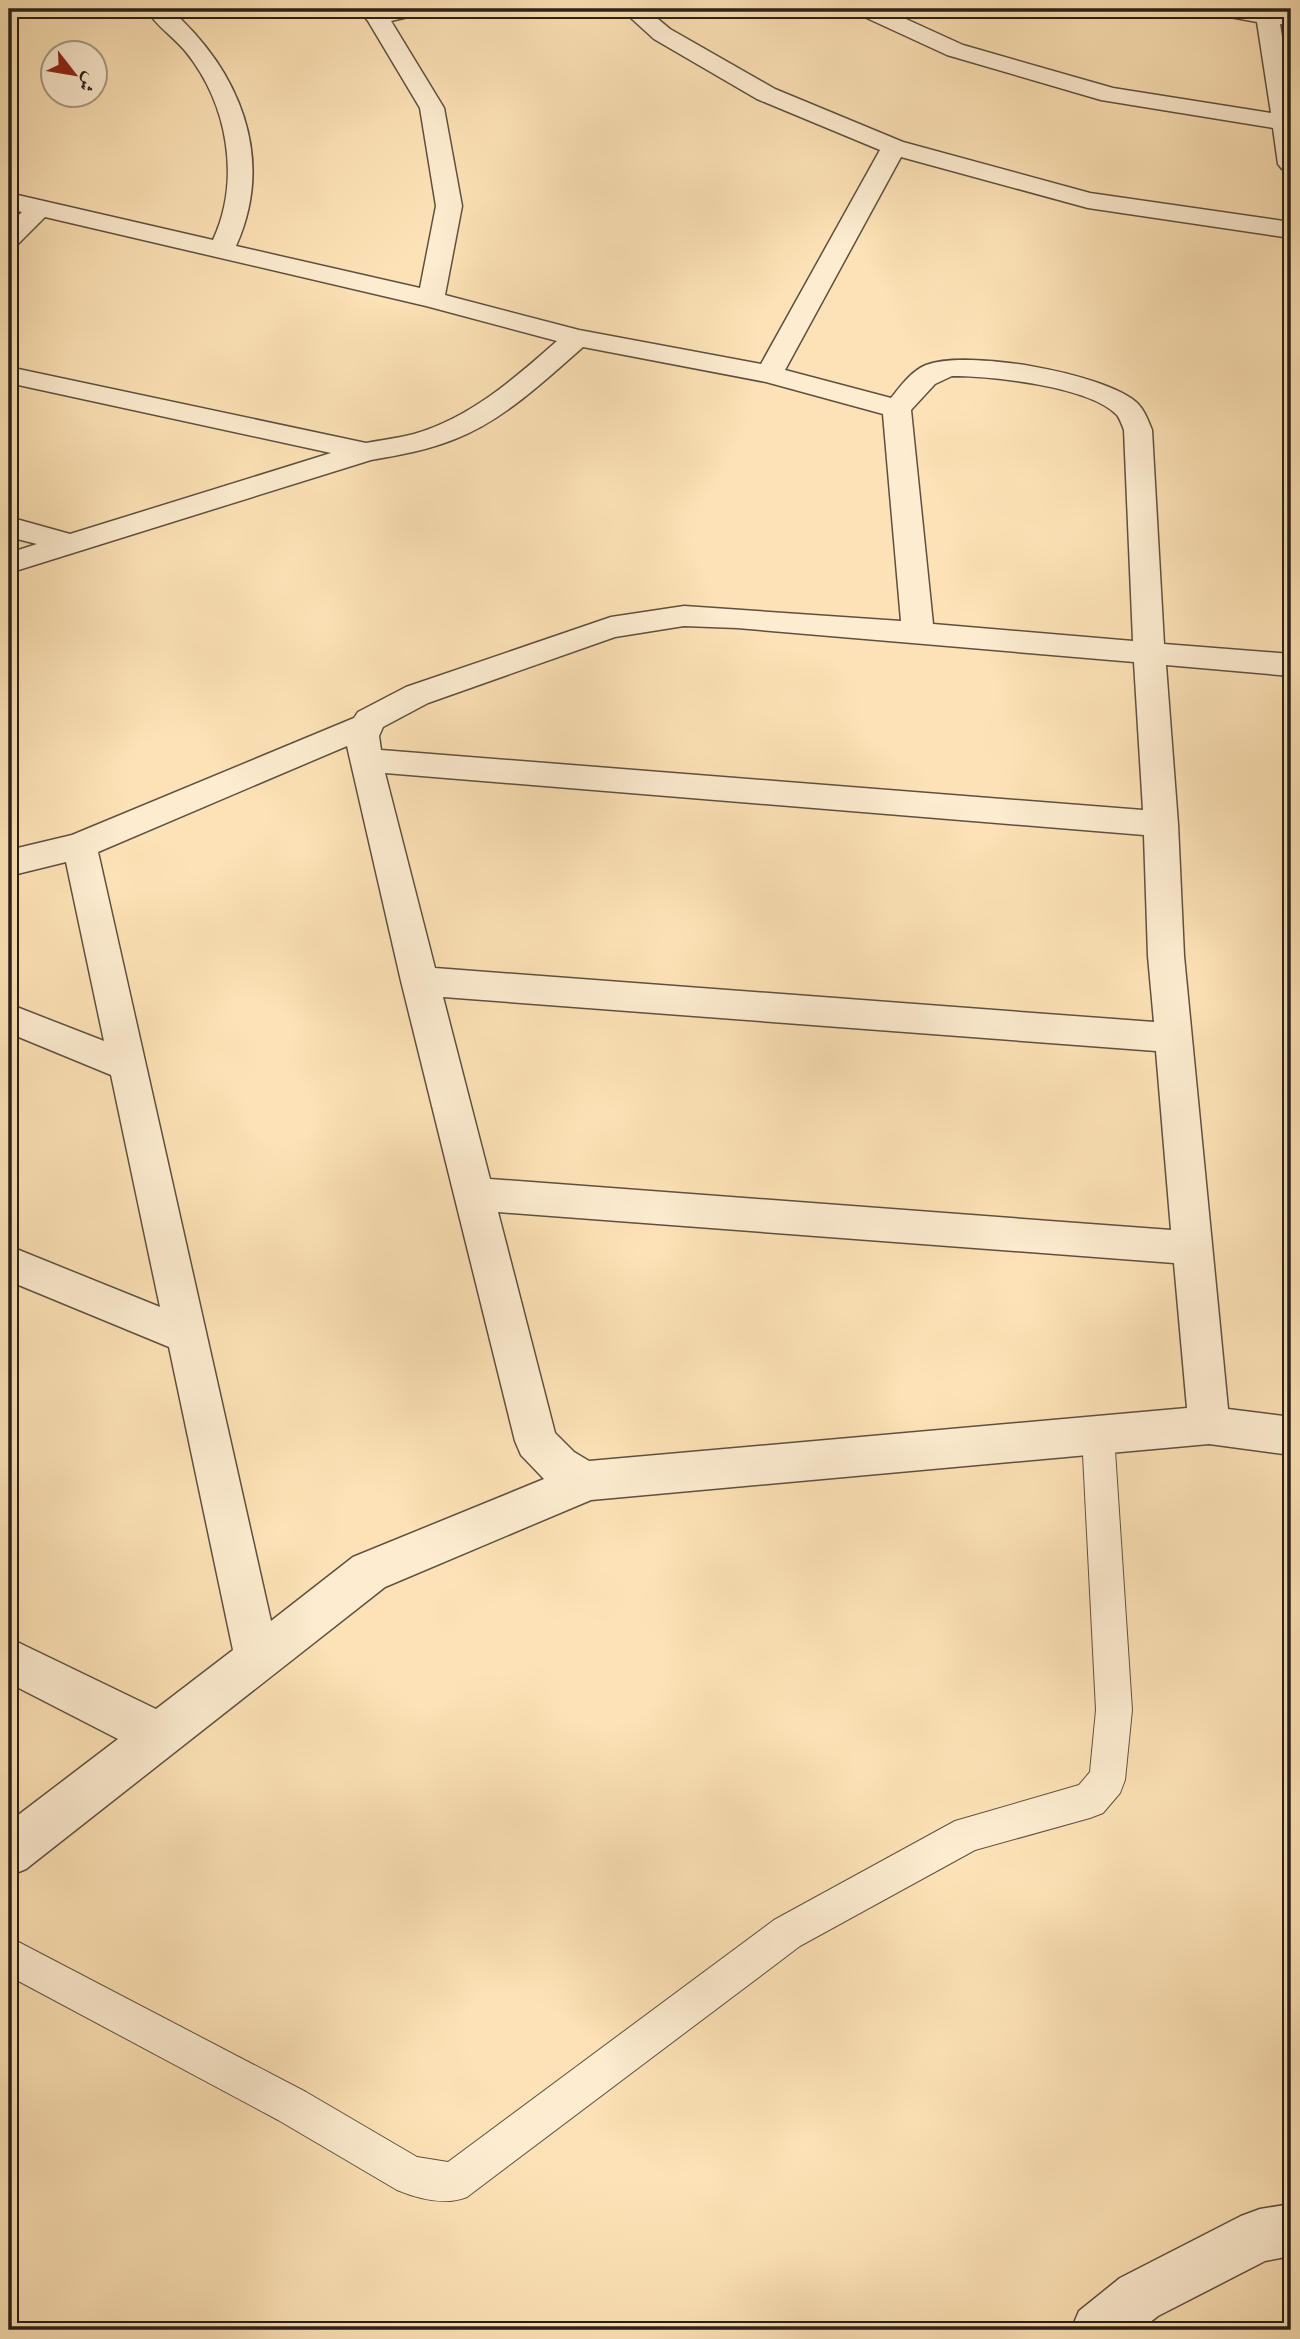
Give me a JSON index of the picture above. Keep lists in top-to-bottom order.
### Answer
{
  "north": "bottom right"
}
